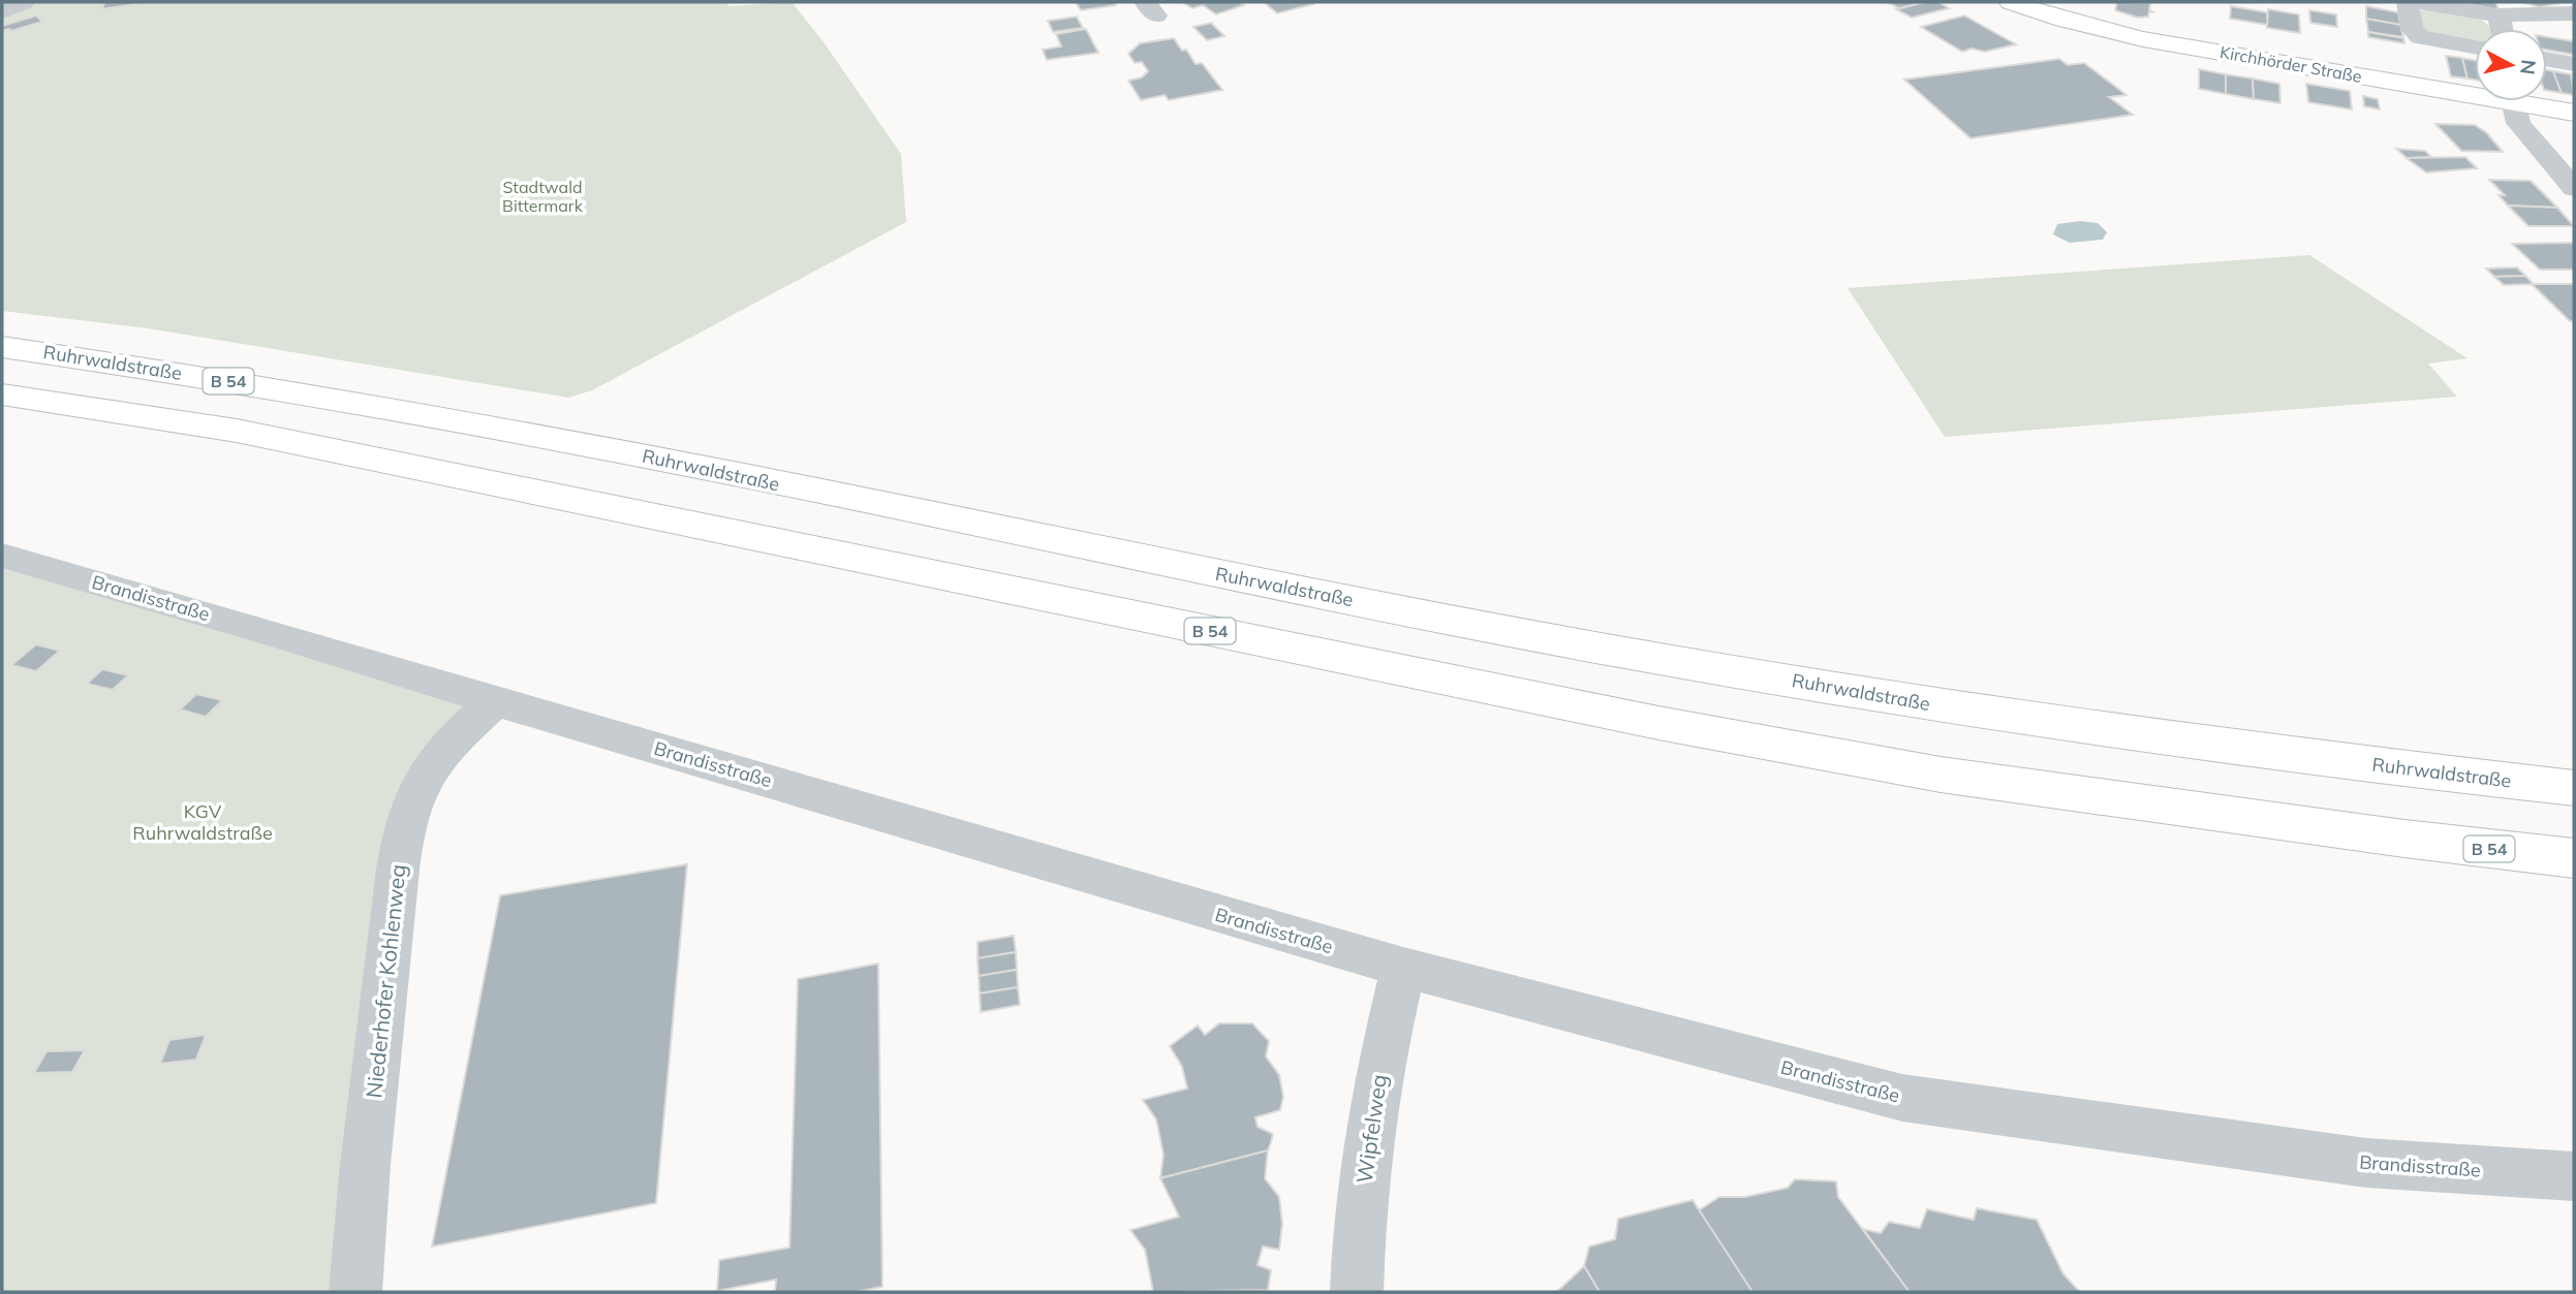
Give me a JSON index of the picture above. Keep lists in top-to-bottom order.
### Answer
{
  "streets": {
    "main road": ["Kirchhörder Straße", "Ruhrwaldstraße", "B 54"],
    "street": ["Brandisstraße", "Niederhofer Kohlenweg", "Wipfelweg"]
  },
  "crossings": [
    ["Brandisstraße", "Niederhofer Kohlenweg"],
    ["Brandisstraße", "Wipfelweg"]
  ],
  "parks": ["Stadtwald Bittermark", "KGV Ruhrwaldstraße"],
  "north": "right"
}
